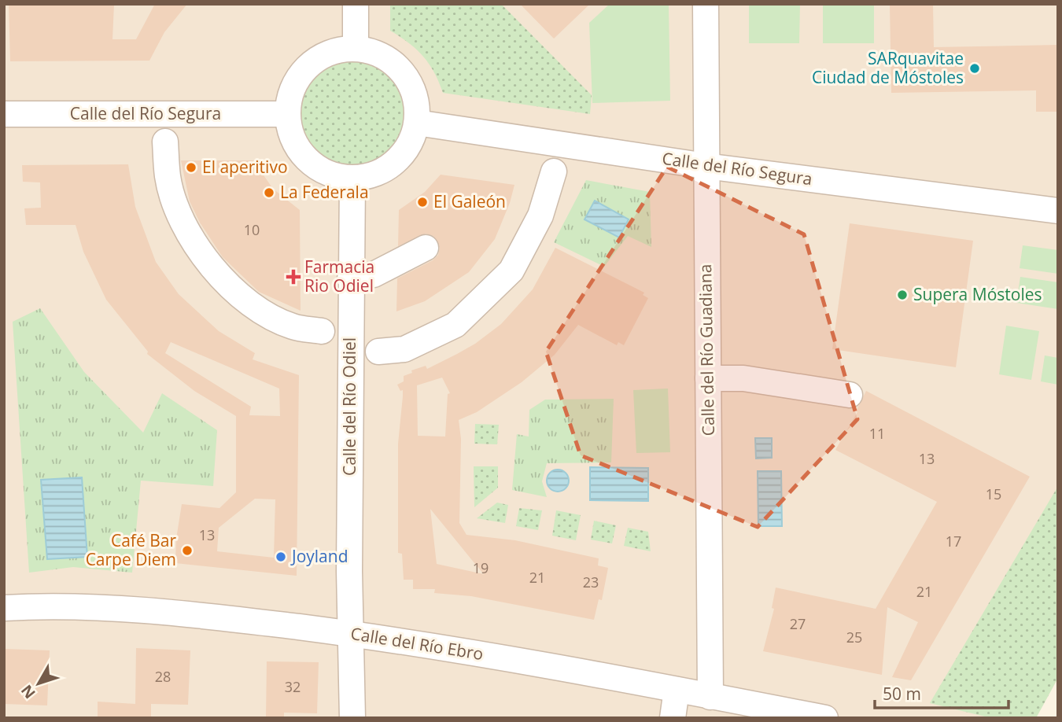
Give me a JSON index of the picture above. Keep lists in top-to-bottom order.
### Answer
{
  "streets": {
    "street": [
      "Calle del Río Segura",
      "Calle del Río Guadiana",
      "Calle del Río Odiel",
      "Calle del Río Ebro"
    ]
  },
  "crossings": [
    ["Calle del Río Segura", "Calle del Río Guadiana"],
    ["Calle del Río Segura", "Calle del Río Odiel"],
    ["Calle del Río Guadiana", "Calle del Río Ebro"],
    ["Calle del Río Odiel", "Calle del Río Ebro"]
  ],
  "places": {
    "other": [
      "SARquavitae Ciudad de Móstoles",
      "El aperitivo",
      "La Federala",
      "El Galeón",
      "Supera Móstoles",
      "Café Bar Carpe Diem",
      "Joyland"
    ],
    "health": ["Farmacia Rio Odiel"]
  },
  "house_numbers": [
    "10",
    "11",
    "13",
    "15",
    "13",
    "17",
    "19",
    "21",
    "23",
    "21",
    "27",
    "25",
    "28",
    "32"
  ],
  "scale_bar": "50 m",
  "north": "bottom left"
}
